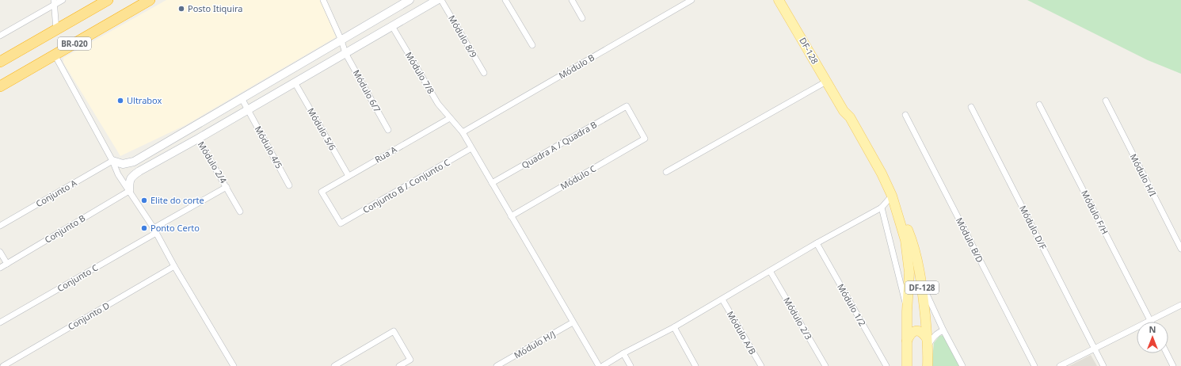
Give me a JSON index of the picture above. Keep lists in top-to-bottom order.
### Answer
{
  "streets": {
    "highway": ["BR-020"],
    "main road": ["DF-128"],
    "street": [
      "Módulo 8/9",
      "Módulo B",
      "Módulo 7/8",
      "Módulo 6/7",
      "Módulo 5/6",
      "Quadra A / Quadra B",
      "Módulo 4/5",
      "Rua A",
      "Módulo 2/4",
      "Módulo H/I",
      "Módulo C",
      "Conjunto B / Conjunto C",
      "Conjunto A",
      "Módulo F/H",
      "Módulo D/F",
      "Conjunto B",
      "Módulo B/D",
      "Conjunto C",
      "Módulo 1/2",
      "Conjunto D",
      "Módulo 2/3",
      "Módulo A/B",
      "Módulo H/J"
    ]
  },
  "crossings": [
    ["Módulo B", "Módulo 7/8"],
    ["Módulo 7/8", "Quadra A / Quadra B"],
    ["Módulo 7/8", "Rua A"],
    ["Módulo 7/8", "Módulo C"],
    ["Módulo 7/8", "Conjunto B / Conjunto C"],
    ["Módulo 7/8", "Módulo H/J"],
    ["Módulo 5/6", "Rua A"],
    ["Quadra A / Quadra B", "Módulo C"],
    ["Rua A", "Conjunto B / Conjunto C"]
  ],
  "places": [
    "Posto Itiquira",
    "Ultrabox",
    "Elite do corte",
    "Ponto Certo"
  ],
  "north": "top"
}
